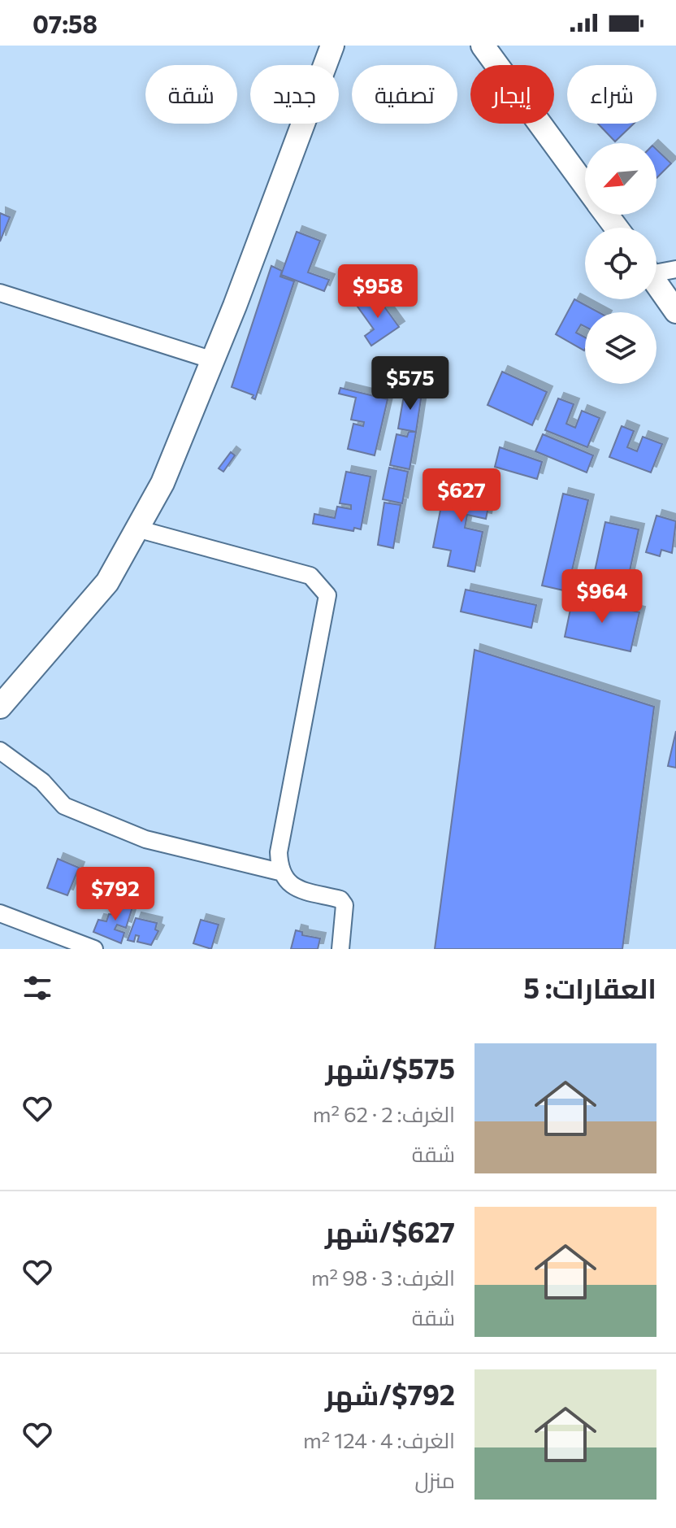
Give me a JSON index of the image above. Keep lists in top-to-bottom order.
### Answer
{
  "north": "bottom left",
  "page": {
    "status": "07:58",
    "chip": [
      "شراء",
      "إيجار",
      "تصفية",
      "جديد",
      "شقة"
    ],
    "price": [
      "$958",
      "$575",
      "$627",
      "$964",
      "$792"
    ],
    "heading": "العقارات: 5",
    "list": [
      {
        "name": "$575/شهر",
        "note": "الغرف: 2 · 62 m² · شقة"
      },
      {
        "name": "$627/شهر",
        "note": "الغرف: 3 · 98 m² · شقة"
      },
      {
        "name": "$792/شهر",
        "note": "الغرف: 4 · 124 m² · منزل"
      }
    ]
  }
}
